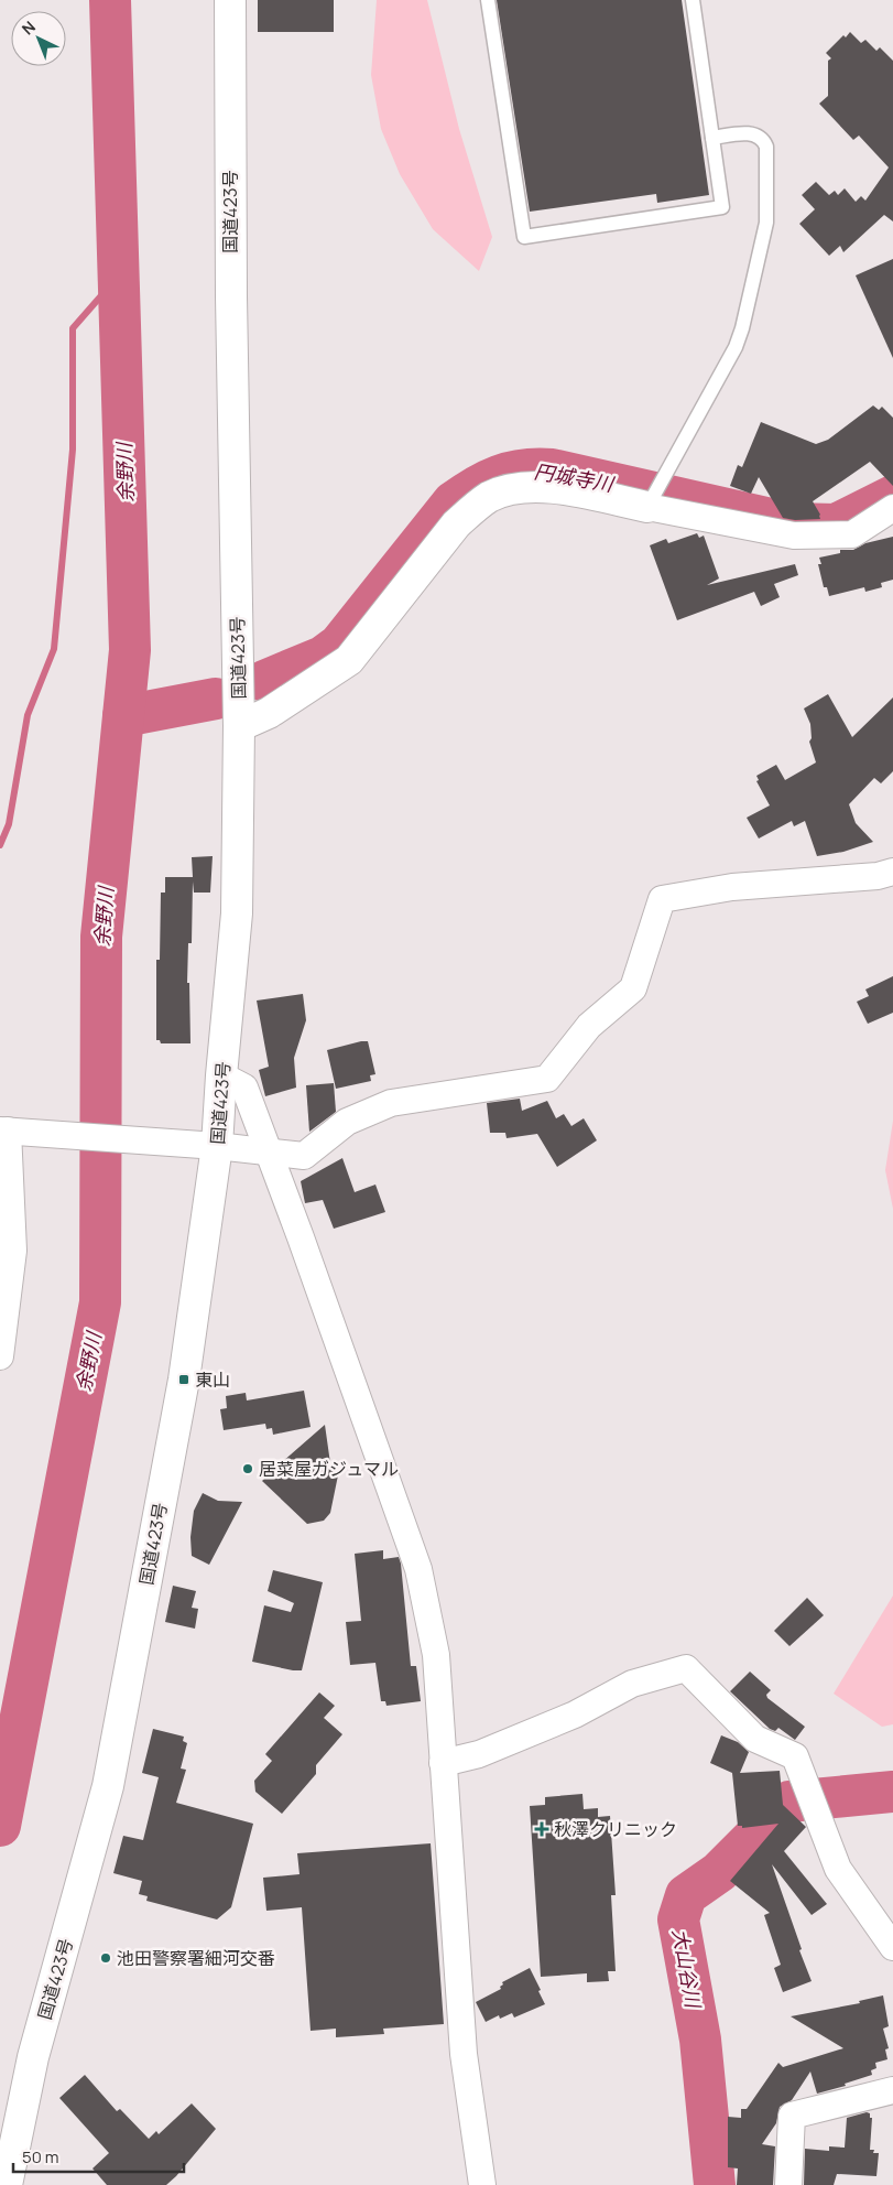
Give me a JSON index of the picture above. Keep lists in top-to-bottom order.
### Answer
{
  "streets": {
    "main road": ["国道423号"]
  },
  "water": ["余野川", "円城寺川", "大山谷川"],
  "places": {
    "transit": ["東山"],
    "other": ["居菜屋ガジュマル", "池田警察署細河交番"],
    "health": ["秋澤クリニック"]
  },
  "scale_bar": "50 m",
  "north": "top left"
}
